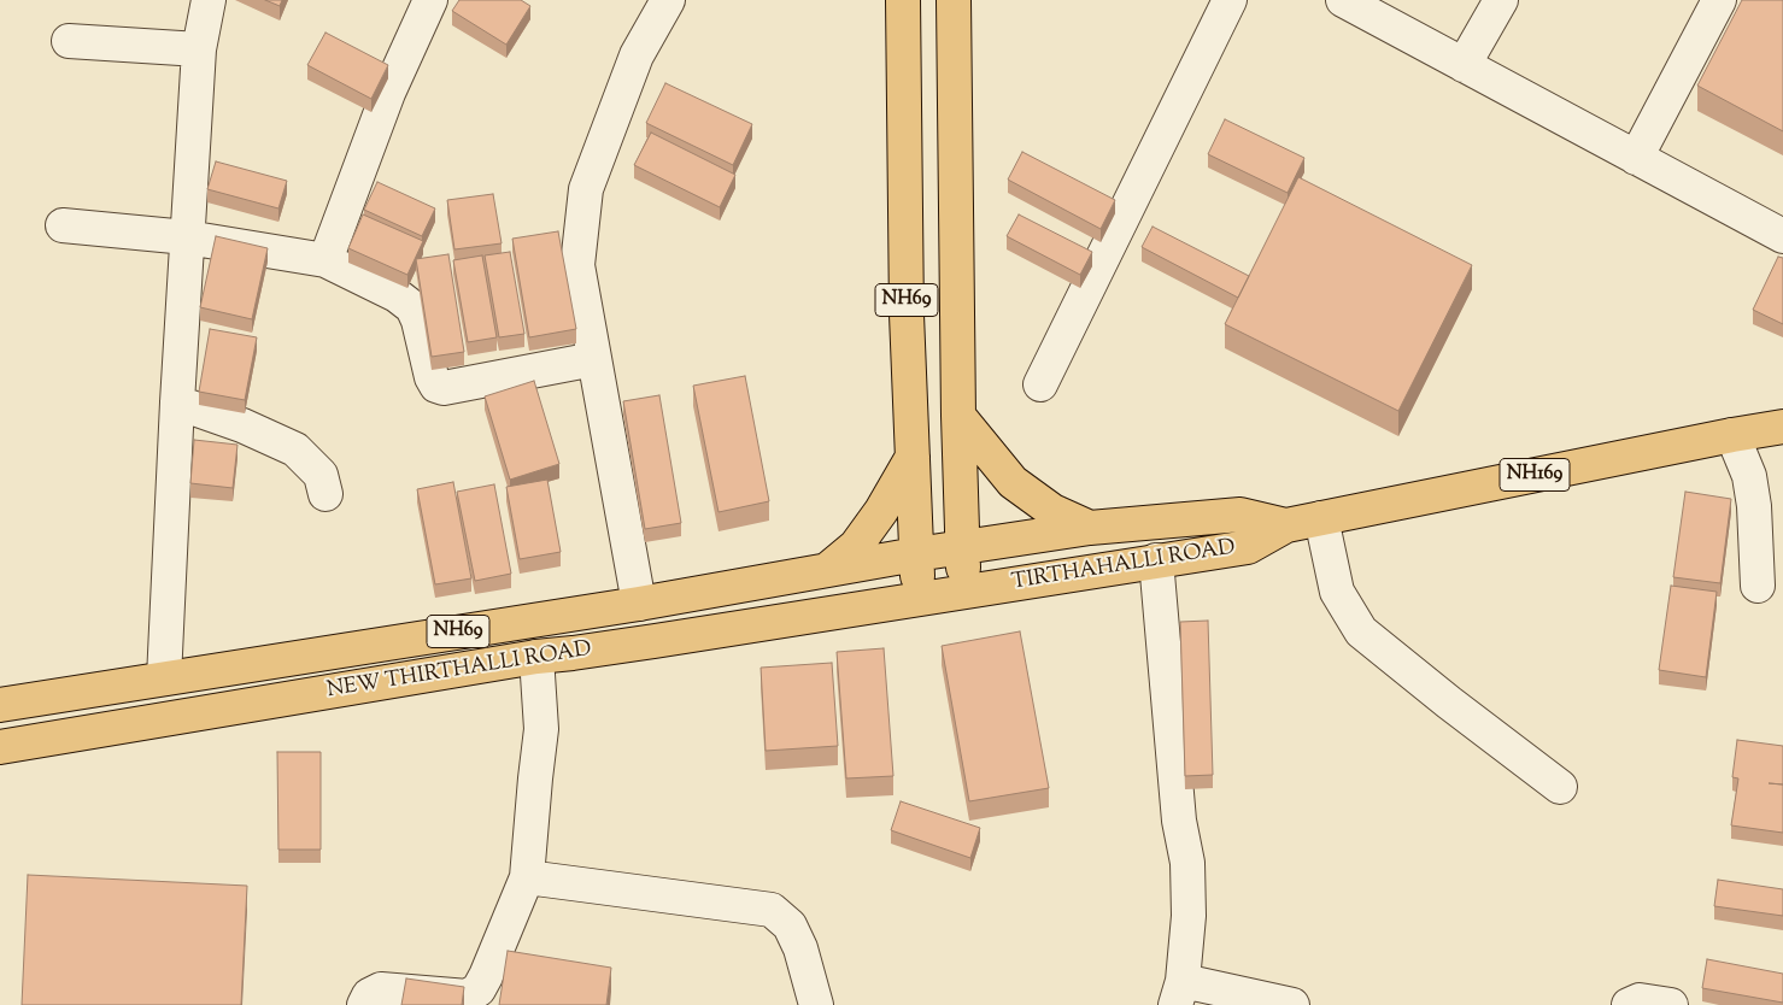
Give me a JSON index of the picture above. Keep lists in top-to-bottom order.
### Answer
{
  "streets": {
    "highway": [
      "NH69",
      "NH169",
      "TIRTHAHALLI ROAD",
      "NEW THIRTHALLI ROAD"
    ]
  },
  "crossings": [
    ["NH69", "NH169"],
    ["NH69", "TIRTHAHALLI ROAD"],
    ["NH69", "NEW THIRTHALLI ROAD"],
    ["NH169", "TIRTHAHALLI ROAD"],
    ["TIRTHAHALLI ROAD", "NEW THIRTHALLI ROAD"]
  ]
}
